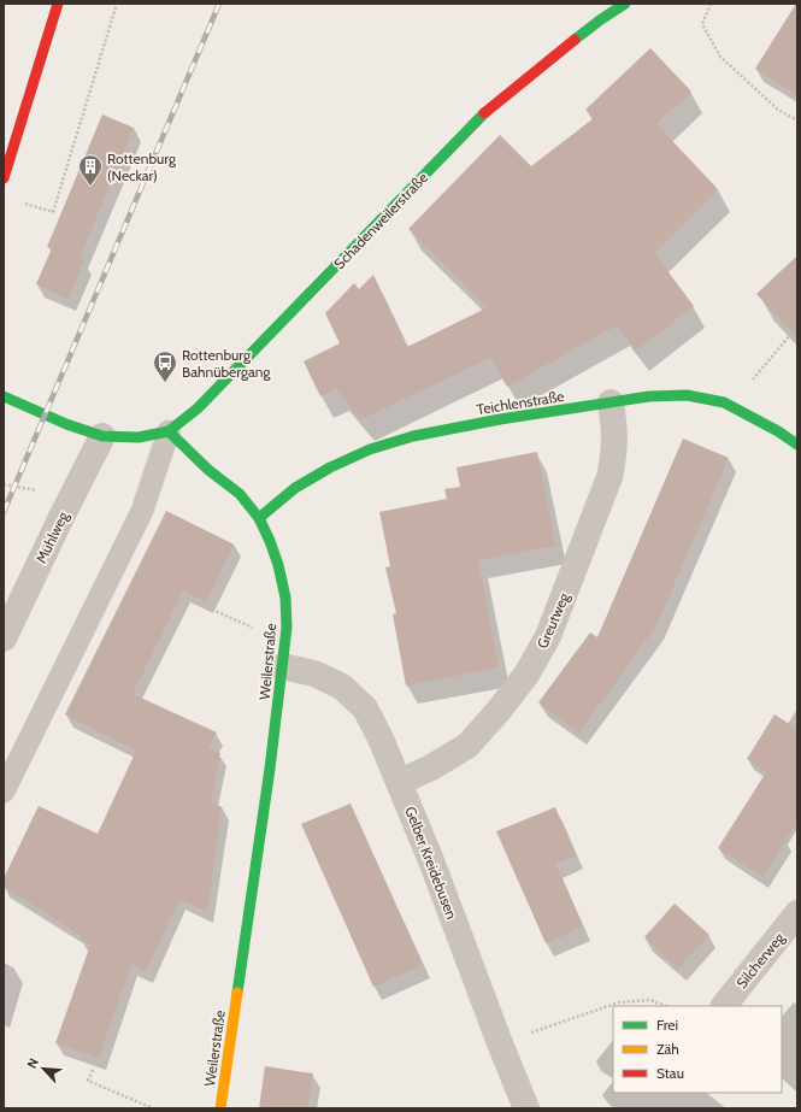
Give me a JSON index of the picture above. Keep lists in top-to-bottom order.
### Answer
{
  "streets": {
    "street": [
      "Schadenweilerstraße",
      "Teichlenstraße",
      "Mühlweg",
      "Greutweg",
      "Weilerstraße",
      "Gelber Kreidebusen",
      "Silcherweg"
    ]
  },
  "crossings": [
    ["Schadenweilerstraße", "Weilerstraße"],
    ["Teichlenstraße", "Greutweg"],
    ["Teichlenstraße", "Weilerstraße"],
    ["Greutweg", "Gelber Kreidebusen"],
    ["Weilerstraße", "Gelber Kreidebusen"]
  ],
  "places": {
    "building": ["Rottenburg (Neckar)"],
    "bus stop": ["Rottenburg Bahnübergang"]
  },
  "legend": ["Frei", "Zäh", "Stau"],
  "north": "top left"
}
